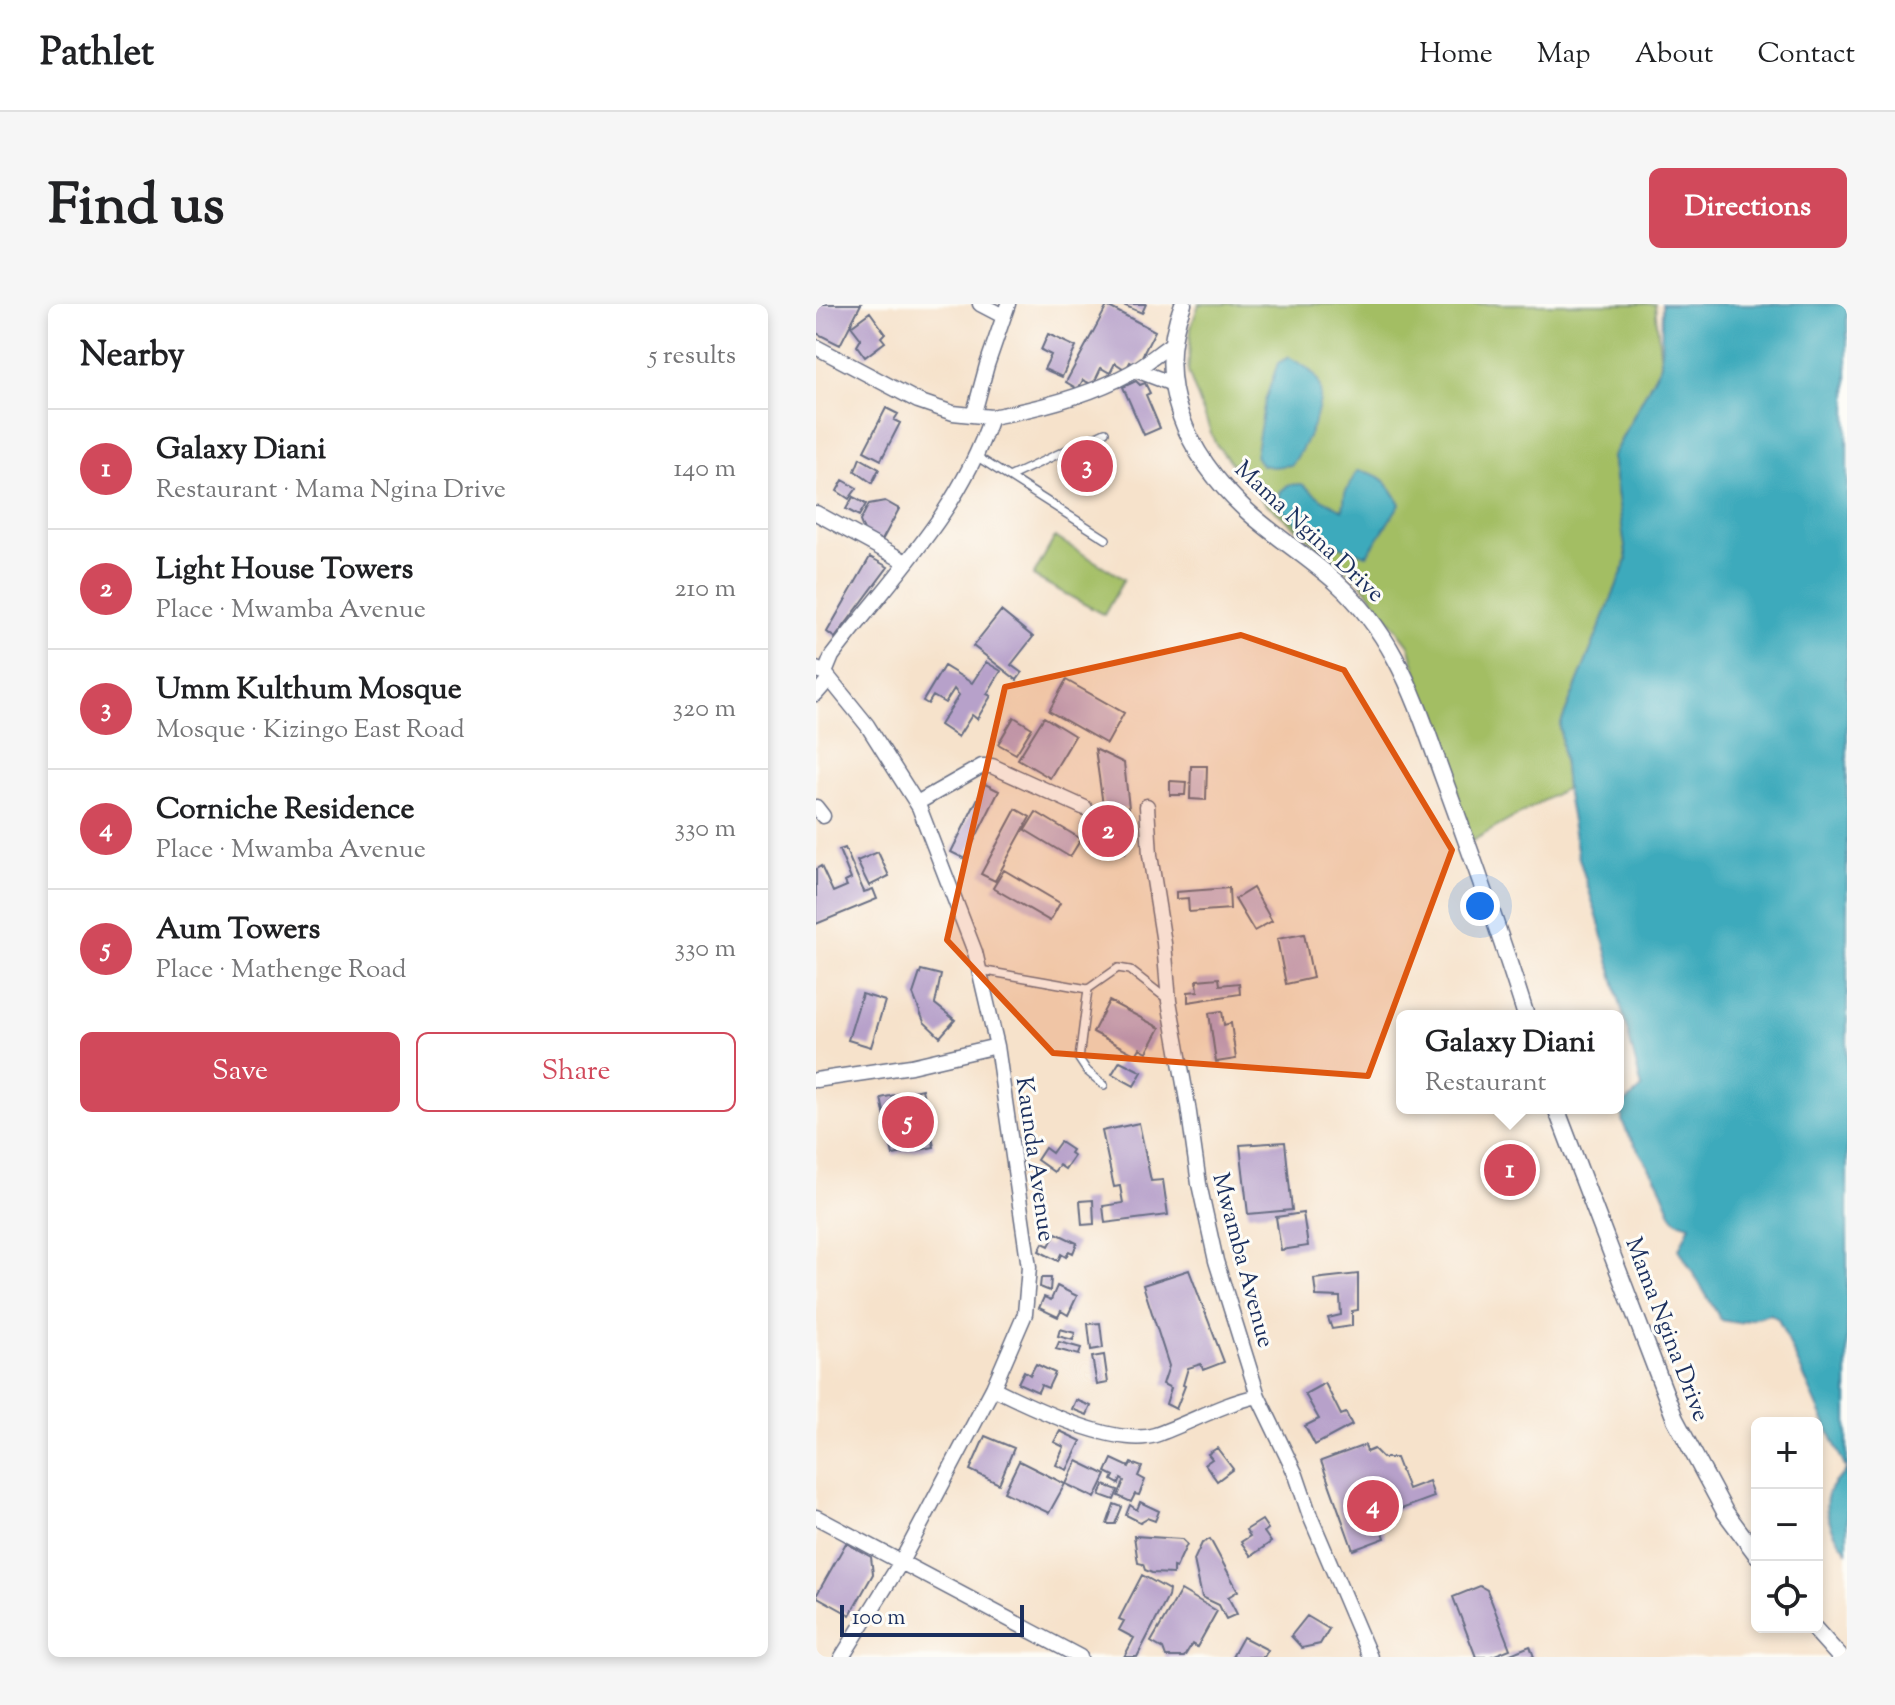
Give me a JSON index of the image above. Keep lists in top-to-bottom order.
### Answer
{
  "streets": {
    "street": ["Mama Ngina Drive", "Kaunda Avenue", "Mwamba Avenue"]
  },
  "scale_bar": "100 m",
  "page": {
    "header": "Pathlet",
    "nav": [
      "Home",
      "Map",
      "About",
      "Contact"
    ],
    "title": "Find us",
    "buttons": [
      "Directions",
      ["Save", "Share"]
    ],
    "heading": ["Nearby", "5 results"],
    "list": [
      {
        "mark": "1",
        "name": "Galaxy Diani",
        "note": "Restaurant · Mama Ngina Drive",
        "value": "140 m"
      },
      {
        "mark": "2",
        "name": "Light House Towers",
        "note": "Place · Mwamba Avenue",
        "value": "210 m"
      },
      {
        "mark": "3",
        "name": "Umm Kulthum Mosque",
        "note": "Mosque · Kizingo East Road",
        "value": "320 m"
      },
      {
        "mark": "4",
        "name": "Corniche Residence",
        "note": "Place · Mwamba Avenue",
        "value": "330 m"
      },
      {
        "mark": "5",
        "name": "Aum Towers",
        "note": "Place · Mathenge Road",
        "value": "330 m"
      }
    ],
    "pins": [
      "3",
      "2",
      "5",
      "1",
      "4"
    ],
    "popup": ["Galaxy Diani", "Restaurant"],
    "map_buttons": ["+", "−"],
    "scale": "100 m"
  }
}
